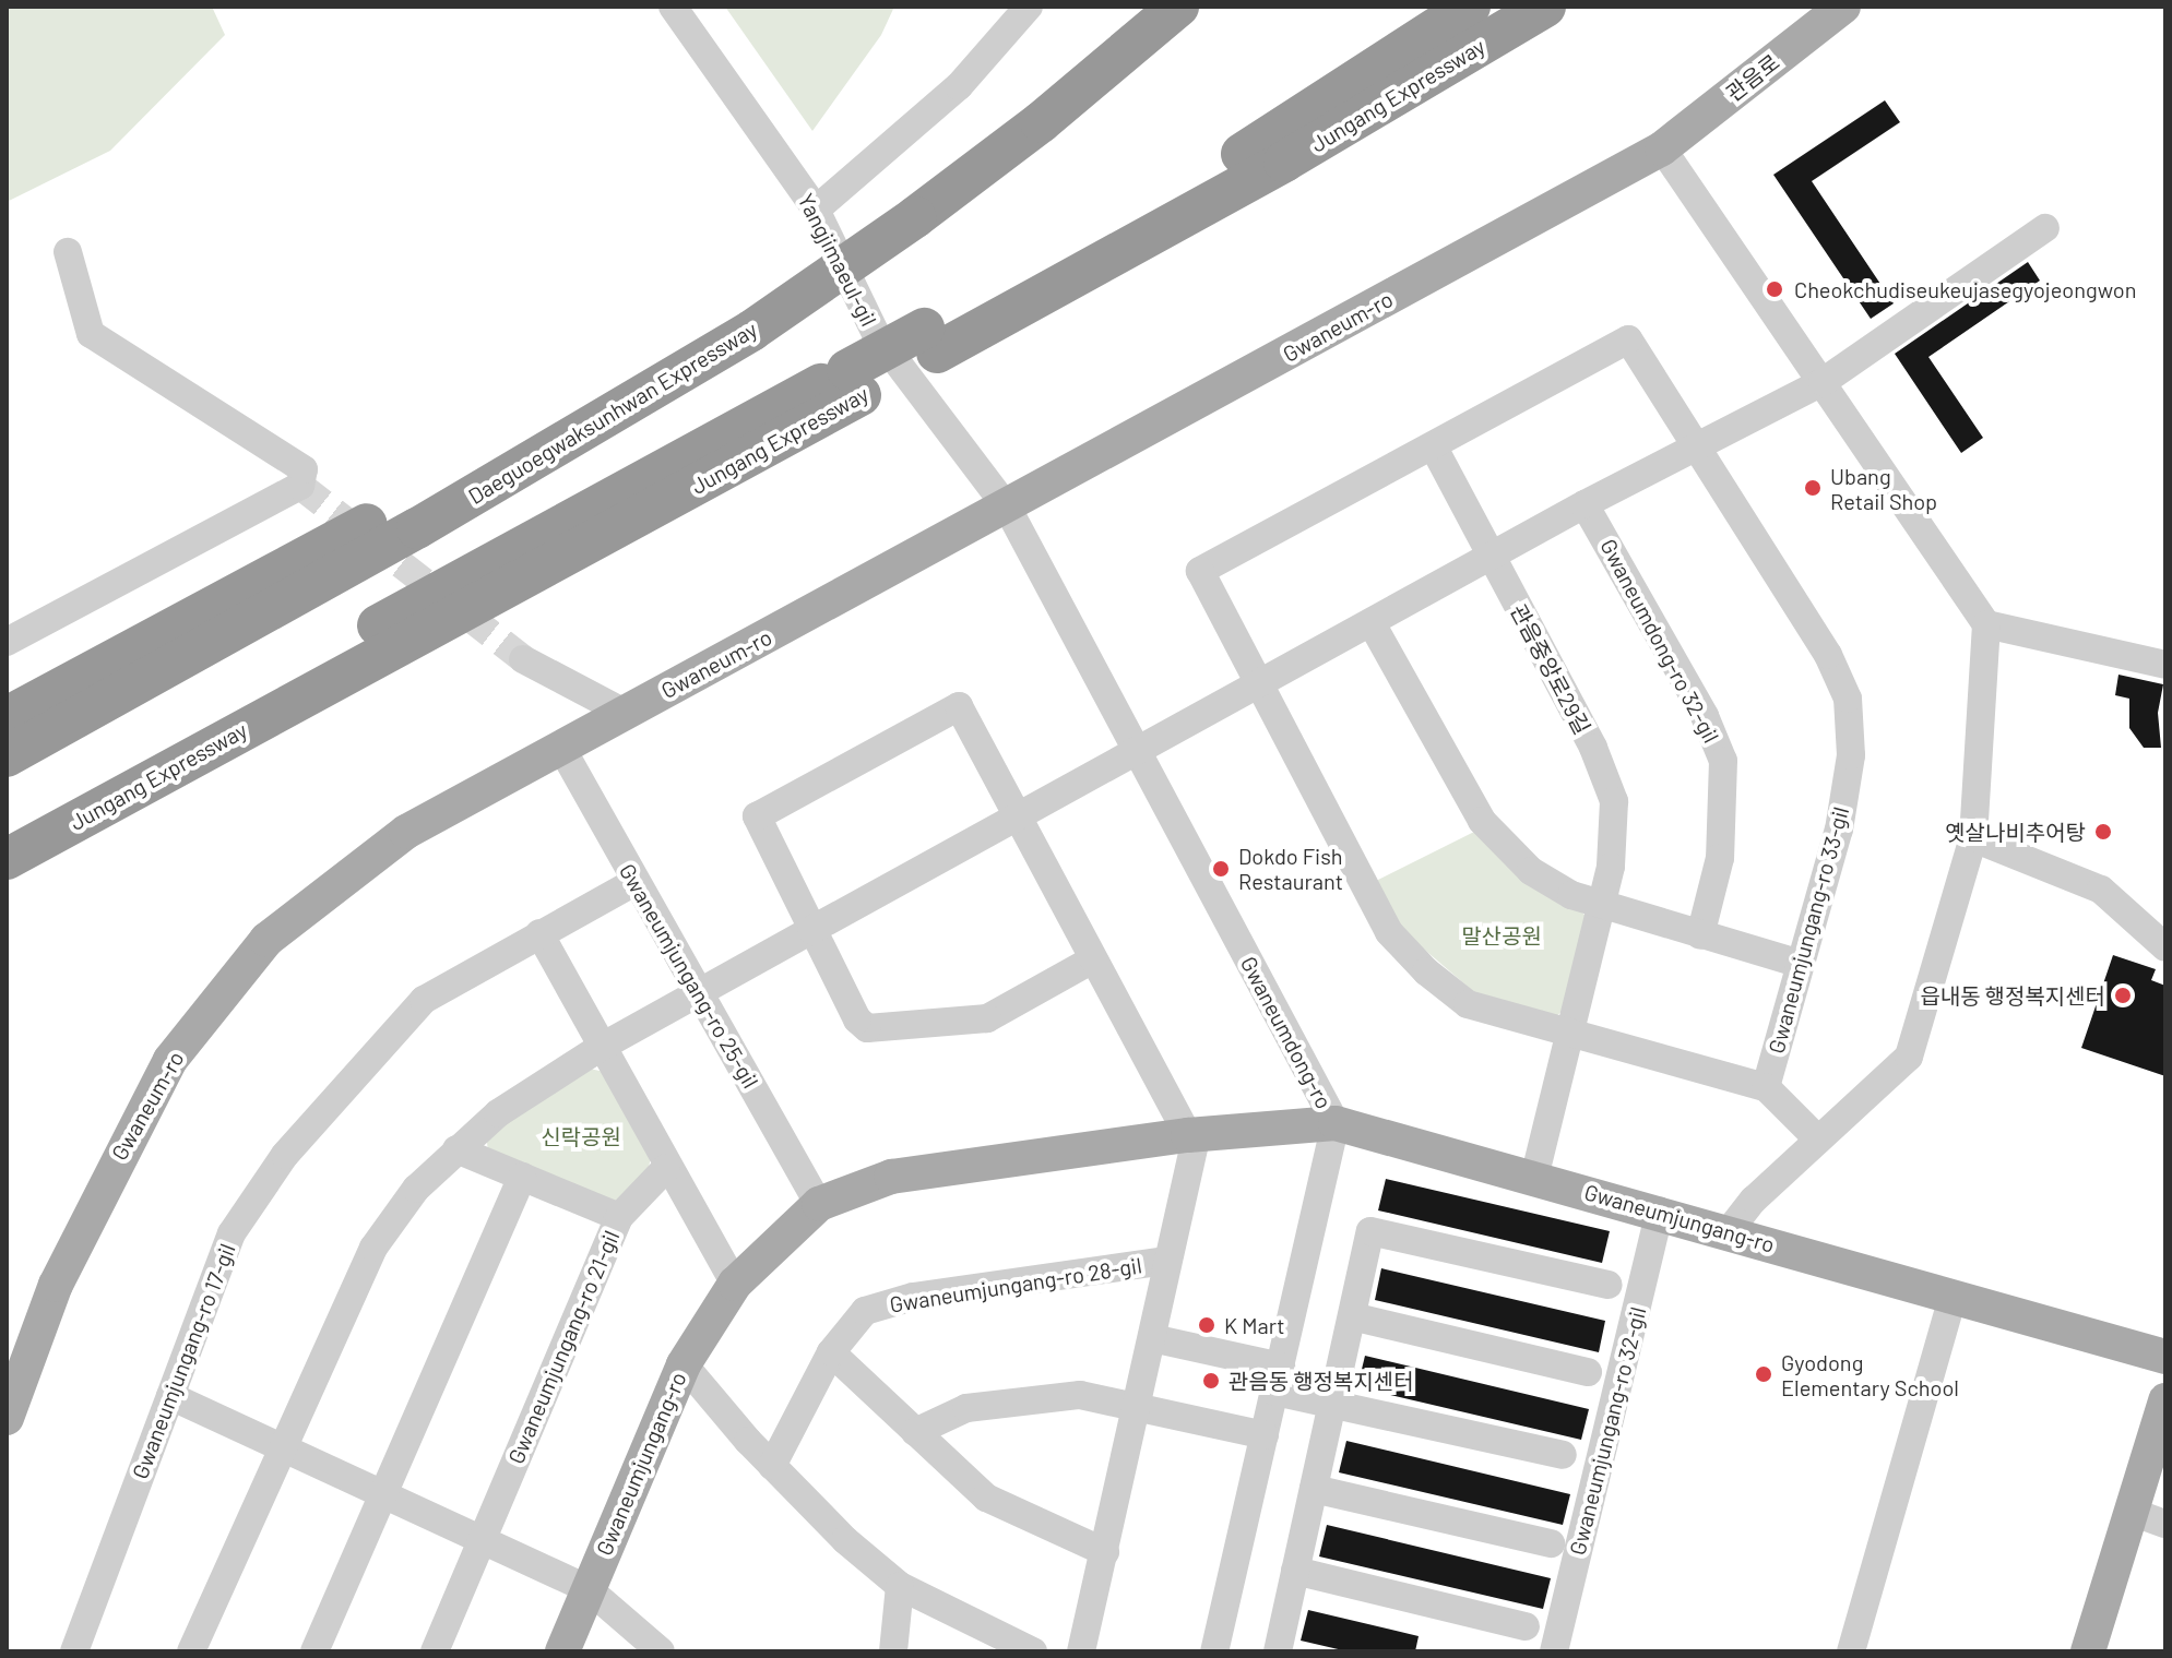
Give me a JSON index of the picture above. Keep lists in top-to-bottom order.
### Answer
{
  "streets": {
    "highway": ["Jungang Expressway", "Daeguoegwaksunhwan Expressway"],
    "main road": ["관음로", "Gwaneum-ro", "Gwaneumjungang-ro"],
    "street": [
      "Yangjimaeul-gil",
      "Gwaneumdong-ro 32-gil",
      "관음중앙로29길",
      "Gwaneumjungang-ro 33-gil",
      "Gwaneumjungang-ro 25-gil",
      "Gwaneumdong-ro",
      "Gwaneumjungang-ro 28-gil",
      "Gwaneumjungang-ro 21-gil",
      "Gwaneumjungang-ro 17-gil",
      "Gwaneumjungang-ro 32-gil"
    ]
  },
  "crossings": [
    ["관음로", "Gwaneum-ro"],
    ["Yangjimaeul-gil", "Gwaneum-ro"],
    ["Yangjimaeul-gil", "Gwaneumdong-ro"],
    ["Gwaneum-ro", "Gwaneumjungang-ro 25-gil"],
    ["Gwaneum-ro", "Gwaneumdong-ro"],
    ["관음중앙로29길", "Gwaneumjungang-ro"],
    ["Gwaneumjungang-ro 25-gil", "Gwaneumjungang-ro"],
    ["Gwaneumjungang-ro 25-gil", "Gwaneumjungang-ro 17-gil"],
    ["Gwaneumdong-ro", "Gwaneumjungang-ro"],
    ["Gwaneumjungang-ro", "Gwaneumjungang-ro 28-gil"],
    ["Gwaneumjungang-ro", "Gwaneumjungang-ro 32-gil"]
  ],
  "parks": ["말산공원", "신락공원"],
  "places": [
    "Cheokchudiseukeujasegyojeongwon",
    "Ubang Retail Shop",
    "옛살나비추어탕",
    "Dokdo Fish Restaurant",
    "읍내동 행정복지센터",
    "K Mart",
    "Gyodong Elementary School",
    "관음동 행정복지센터"
  ]
}
